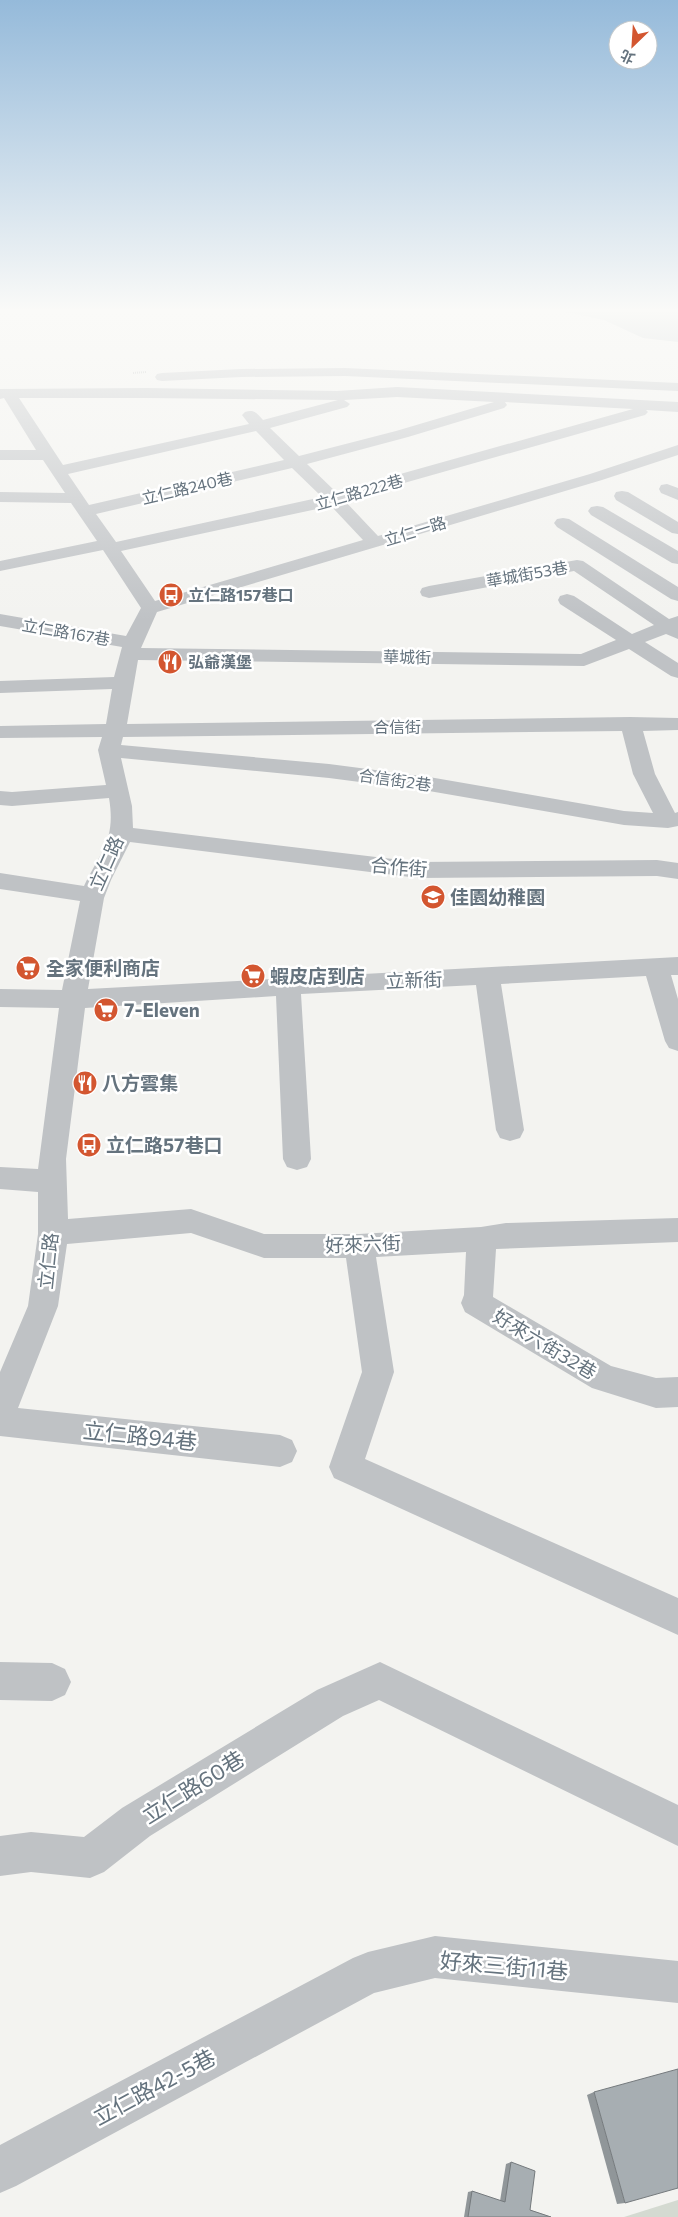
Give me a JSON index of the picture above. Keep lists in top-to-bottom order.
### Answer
{
  "streets": {
    "street": [
      "立仁路240巷",
      "立仁路222巷",
      "立仁一路",
      "華城街53巷",
      "立仁路167巷",
      "華城街",
      "合信街",
      "合信街2巷",
      "立仁路",
      "合作街",
      "立新街",
      "好來六街",
      "好來六街32巷",
      "立仁路94巷",
      "立仁路60巷",
      "好來三街11巷",
      "立仁路42-5巷"
    ]
  },
  "crossings": [
    ["立仁一路", "立仁路"],
    ["華城街53巷", "華城街"],
    ["立仁路167巷", "華城街"],
    ["立仁路167巷", "立仁路"],
    ["華城街", "立仁路"],
    ["合信街", "立仁路"],
    ["合信街2巷", "立仁路"],
    ["立仁路", "合作街"],
    ["立仁路", "立新街"],
    ["立仁路", "好來六街"],
    ["好來六街", "好來六街32巷"],
    ["好來三街11巷", "立仁路42-5巷"]
  ],
  "places": {
    "bus stop": ["立仁路157巷口", "立仁路57巷口"],
    "restaurant": ["弘爺漢堡", "八方雲集"],
    "school or university": ["佳園幼稚園"],
    "supermarket": ["全家便利商店", "蝦皮店到店", "7-Eleven"]
  },
  "north": "bottom left"
}
